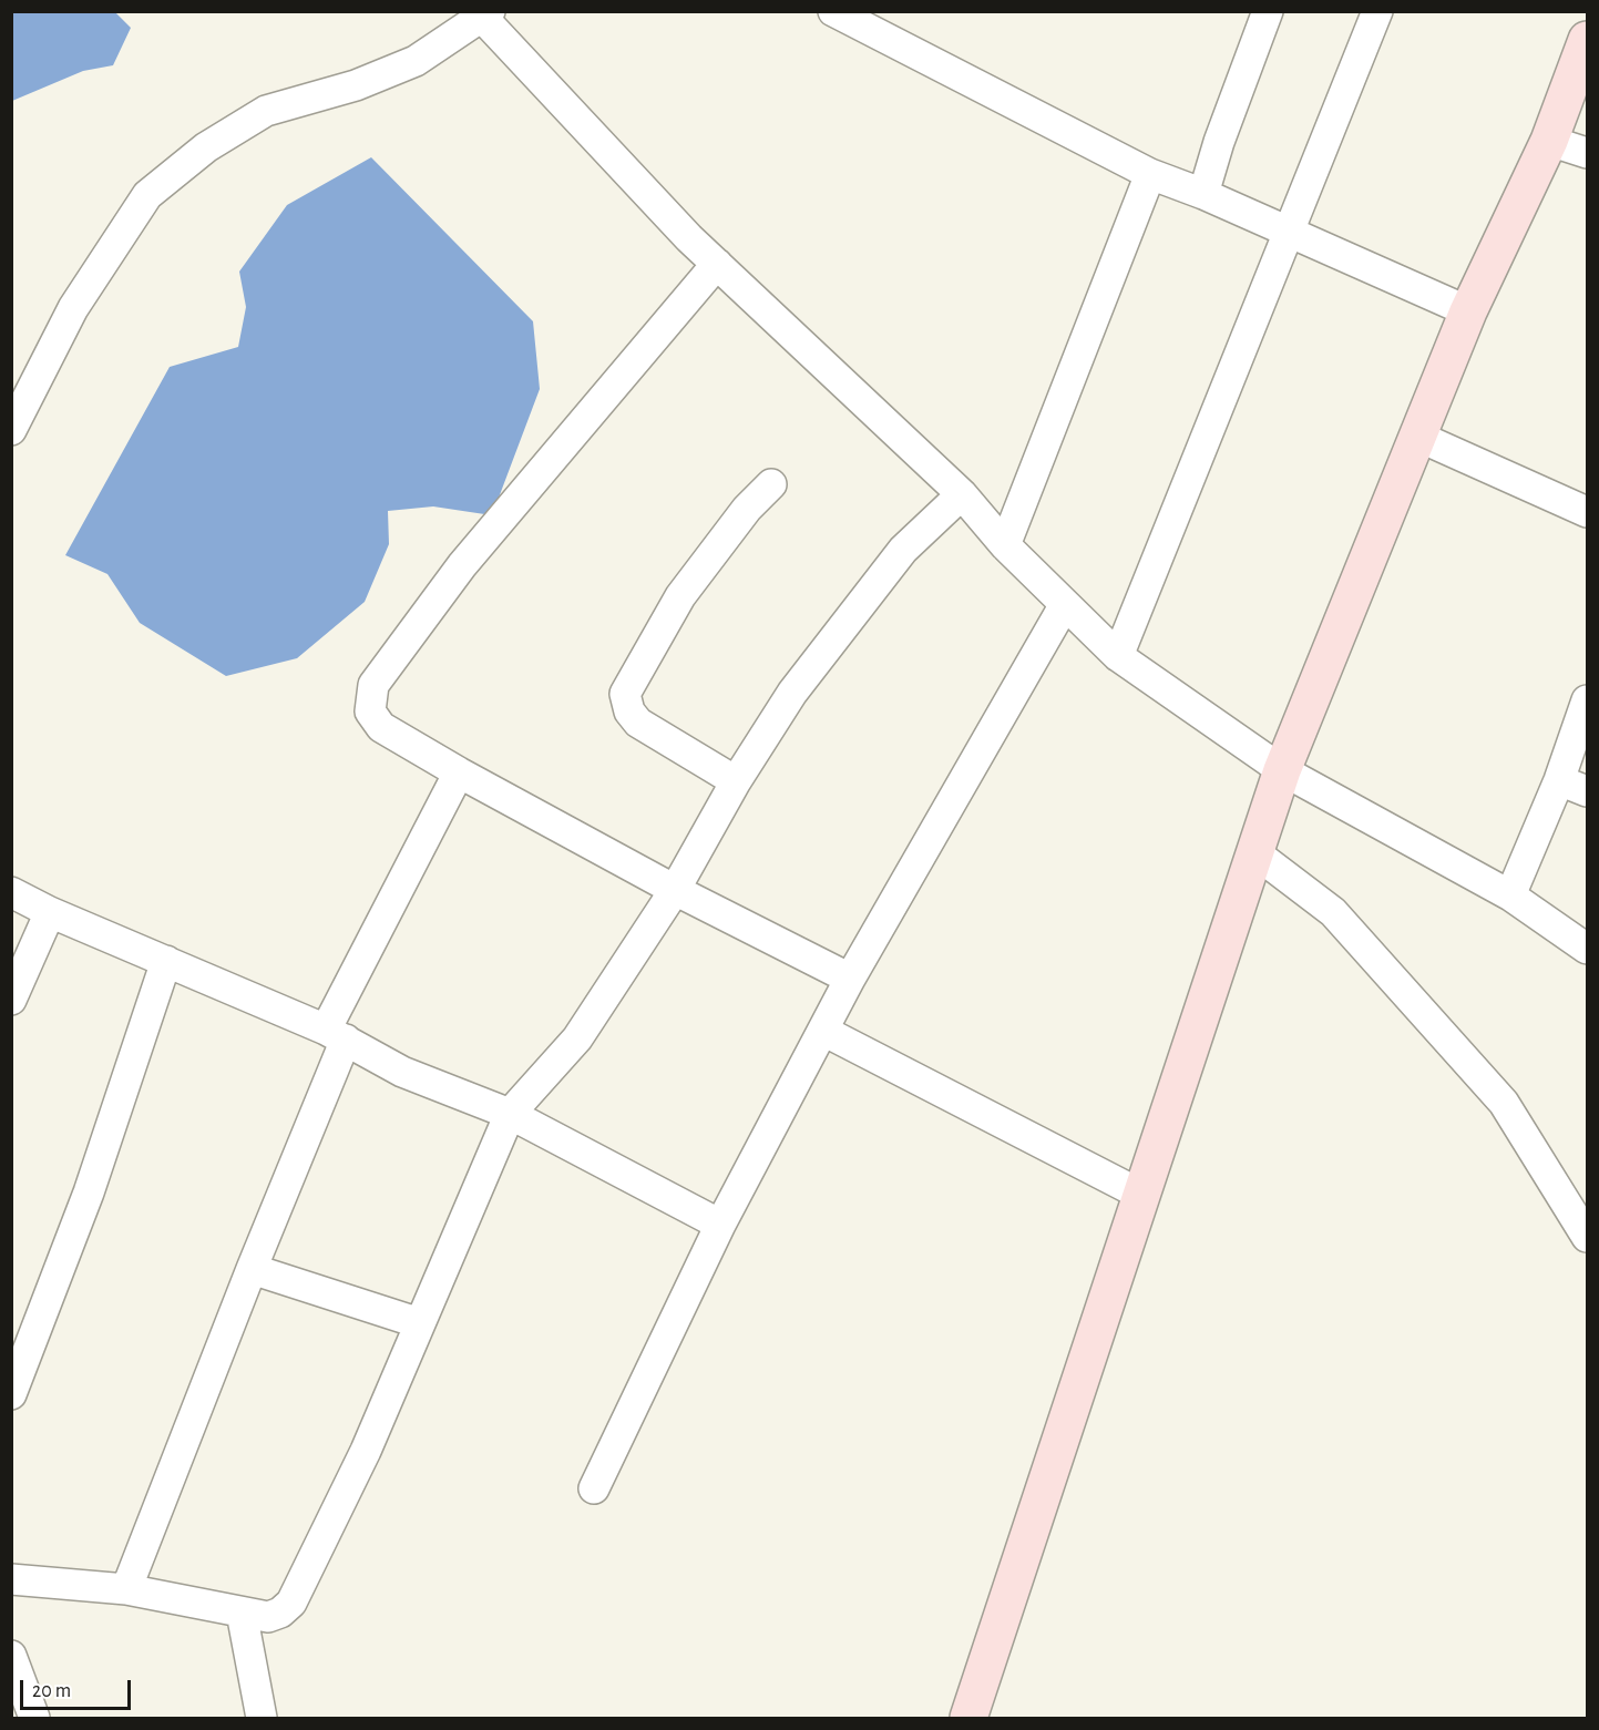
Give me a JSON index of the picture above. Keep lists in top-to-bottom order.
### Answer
{
  "scale_bar": "20 m"
}
